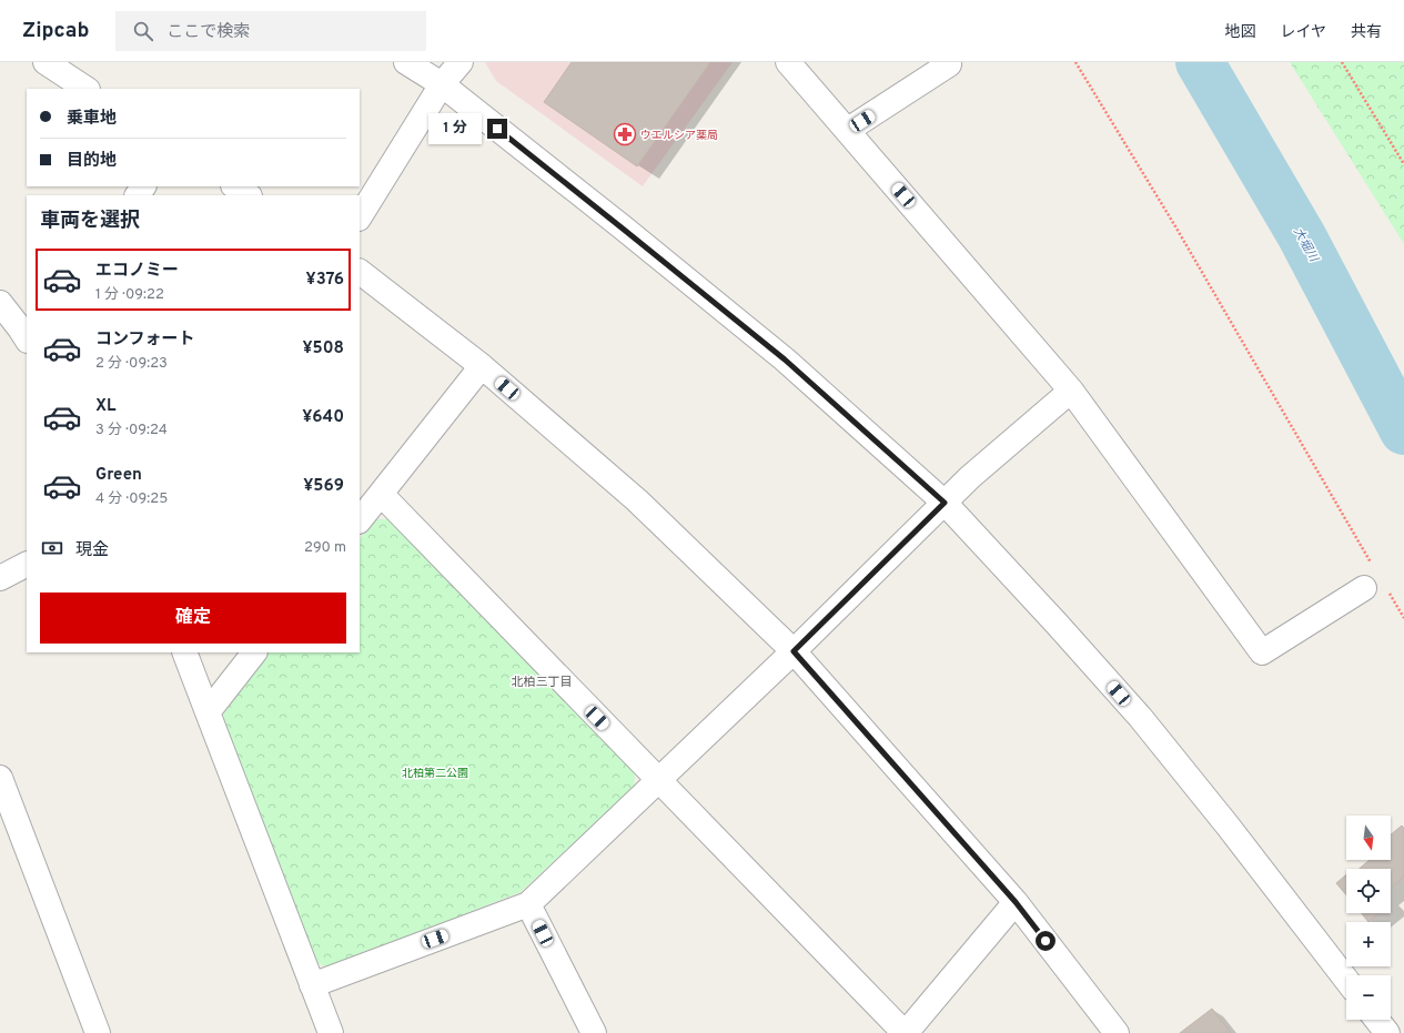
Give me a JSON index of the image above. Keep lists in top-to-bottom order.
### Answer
{
  "districts": ["北柏三丁目"],
  "water": ["大堀川"],
  "parks": ["北柏第二公園"],
  "places": {
    "pharmacy": ["ウエルシア薬局"]
  },
  "north": "bottom",
  "page": {
    "header": "Zipcab",
    "search": "ここで検索",
    "nav": ["地図", "レイヤ", "共有"],
    "banner": ["乗車地", "目的地"],
    "bubble": "1 分",
    "heading": "車両を選択",
    "list": [
      {
        "name": "エコノミー",
        "note": "1 分 · 09:22",
        "value": "¥376"
      },
      {
        "name": "コンフォート",
        "note": "2 分 · 09:23",
        "value": "¥508"
      },
      {
        "name": "XL",
        "note": "3 分 · 09:24",
        "value": "¥640"
      },
      {
        "name": "Green",
        "note": "4 分 · 09:25",
        "value": "¥569"
      }
    ],
    "pay": ["現金", "290 m"],
    "buttons": "確定",
    "map_buttons": ["+", "−"]
  }
}
